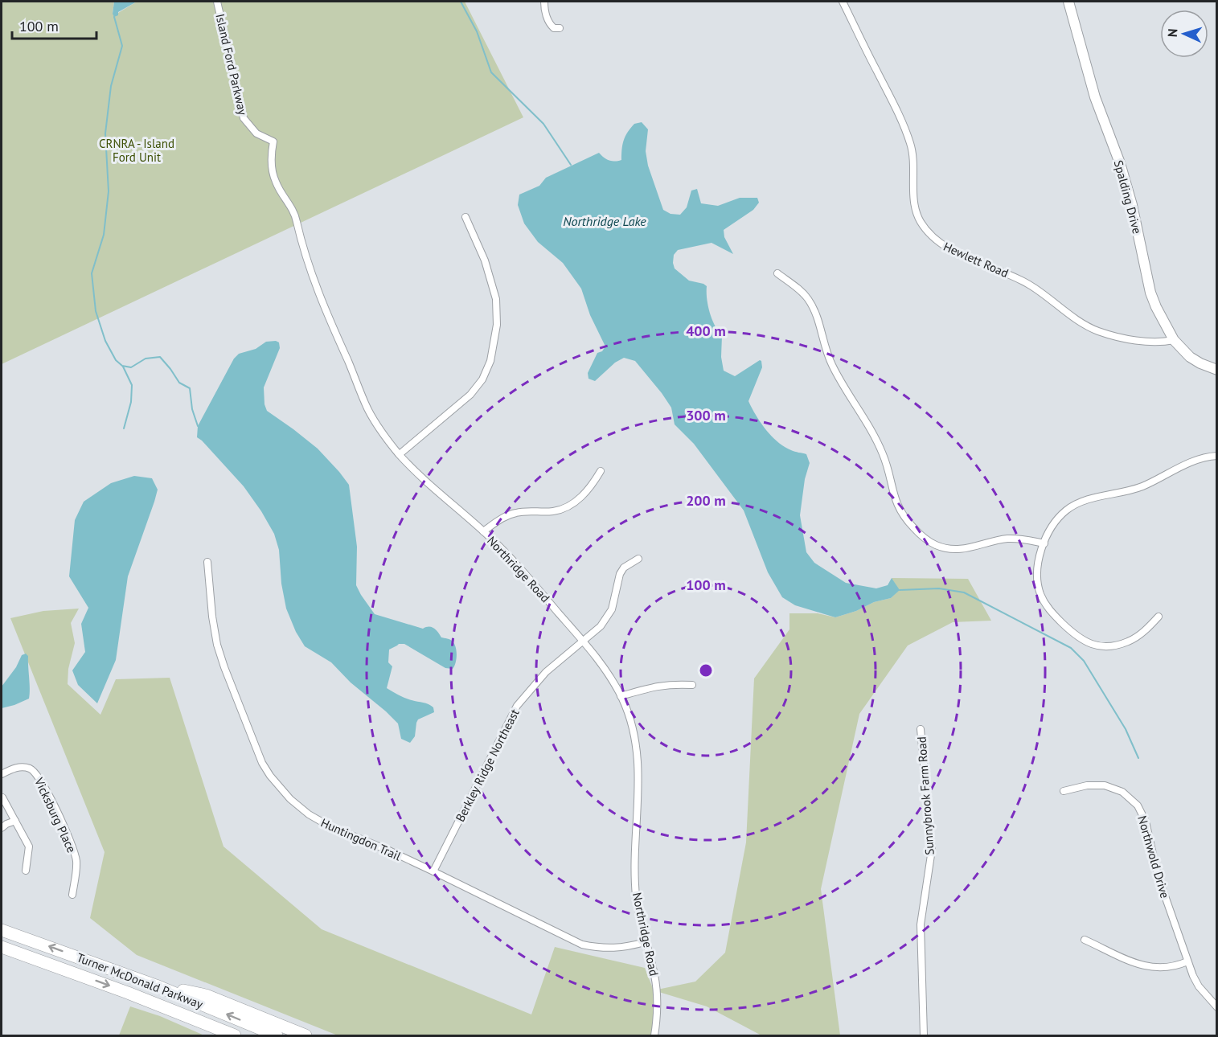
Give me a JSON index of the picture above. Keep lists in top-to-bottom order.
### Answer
{
  "streets": {
    "highway": ["Turner McDonald Parkway"],
    "street": [
      "Island Ford Parkway",
      "Spalding Drive",
      "Hewlett Road",
      "Northridge Road",
      "Berkley Ridge Northeast",
      "Sunnybrook Farm Road",
      "Vicksburg Place",
      "Huntingdon Trail",
      "Northwold Drive"
    ]
  },
  "crossings": [
    ["Island Ford Parkway", "Northridge Road"],
    ["Spalding Drive", "Hewlett Road"],
    ["Northridge Road", "Berkley Ridge Northeast"],
    ["Northridge Road", "Huntingdon Trail"],
    ["Berkley Ridge Northeast", "Huntingdon Trail"]
  ],
  "water": ["Northridge Lake"],
  "parks": ["CRNRA - Island Ford Unit"],
  "scale_bar": "100 m",
  "north": "left",
  "rings": [
    "400 m",
    "300 m",
    "200 m",
    "100 m"
  ]
}
